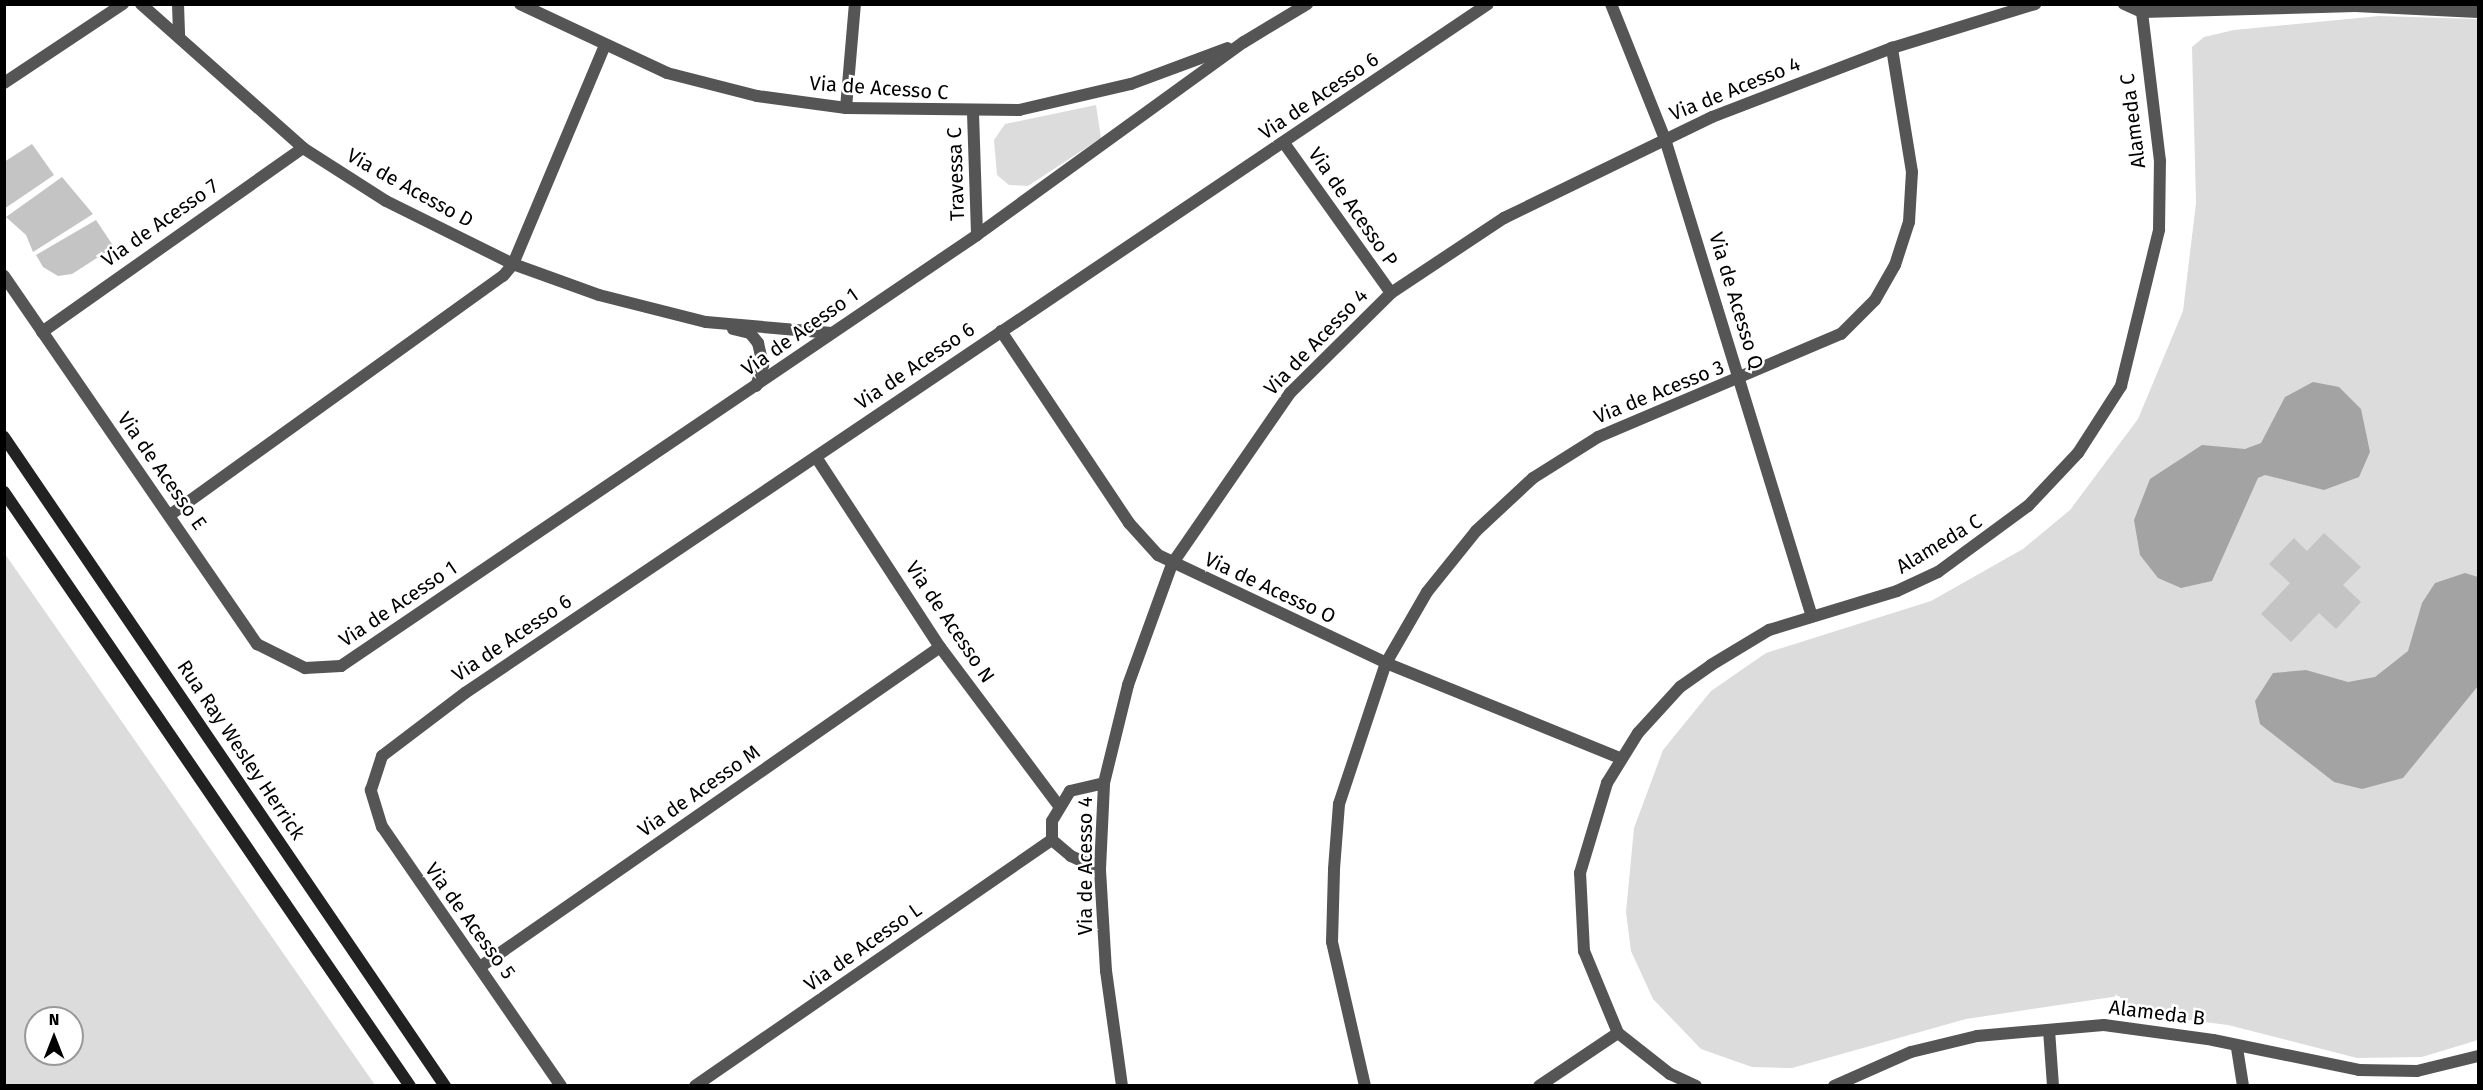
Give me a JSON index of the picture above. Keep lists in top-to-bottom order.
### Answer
{
  "streets": {
    "street": [
      "Via de Acesso C",
      "Via de Acesso 4",
      "Via de Acesso 6",
      "Alameda C",
      "Travessa C",
      "Via de Acesso D",
      "Via de Acesso P",
      "Via de Acesso 7",
      "Via de Acesso Q",
      "Via de Acesso 1",
      "Via de Acesso 3",
      "Via de Acesso E",
      "Via de Acesso O",
      "Via de Acesso N",
      "Rua Ray Wesley Herrick",
      "Via de Acesso M",
      "Via de Acesso 5",
      "Via de Acesso L",
      "Alameda B"
    ]
  },
  "crossings": [
    ["Via de Acesso C", "Travessa C"],
    ["Via de Acesso C", "Via de Acesso 1"],
    ["Via de Acesso 4", "Via de Acesso P"],
    ["Via de Acesso 4", "Via de Acesso Q"],
    ["Via de Acesso 4", "Via de Acesso 3"],
    ["Via de Acesso 4", "Via de Acesso O"],
    ["Via de Acesso 6", "Via de Acesso P"],
    ["Via de Acesso 6", "Via de Acesso O"],
    ["Via de Acesso 6", "Via de Acesso N"],
    ["Via de Acesso 6", "Via de Acesso 5"],
    ["Alameda C", "Via de Acesso Q"],
    ["Alameda C", "Via de Acesso O"],
    ["Travessa C", "Via de Acesso 1"],
    ["Via de Acesso D", "Via de Acesso 7"],
    ["Via de Acesso D", "Via de Acesso 1"],
    ["Via de Acesso 7", "Via de Acesso E"],
    ["Via de Acesso Q", "Via de Acesso 3"],
    ["Via de Acesso 1", "Via de Acesso E"],
    ["Via de Acesso 3", "Via de Acesso O"],
    ["Via de Acesso N", "Via de Acesso M"],
    ["Via de Acesso M", "Via de Acesso 5"]
  ],
  "north": "top"
}
